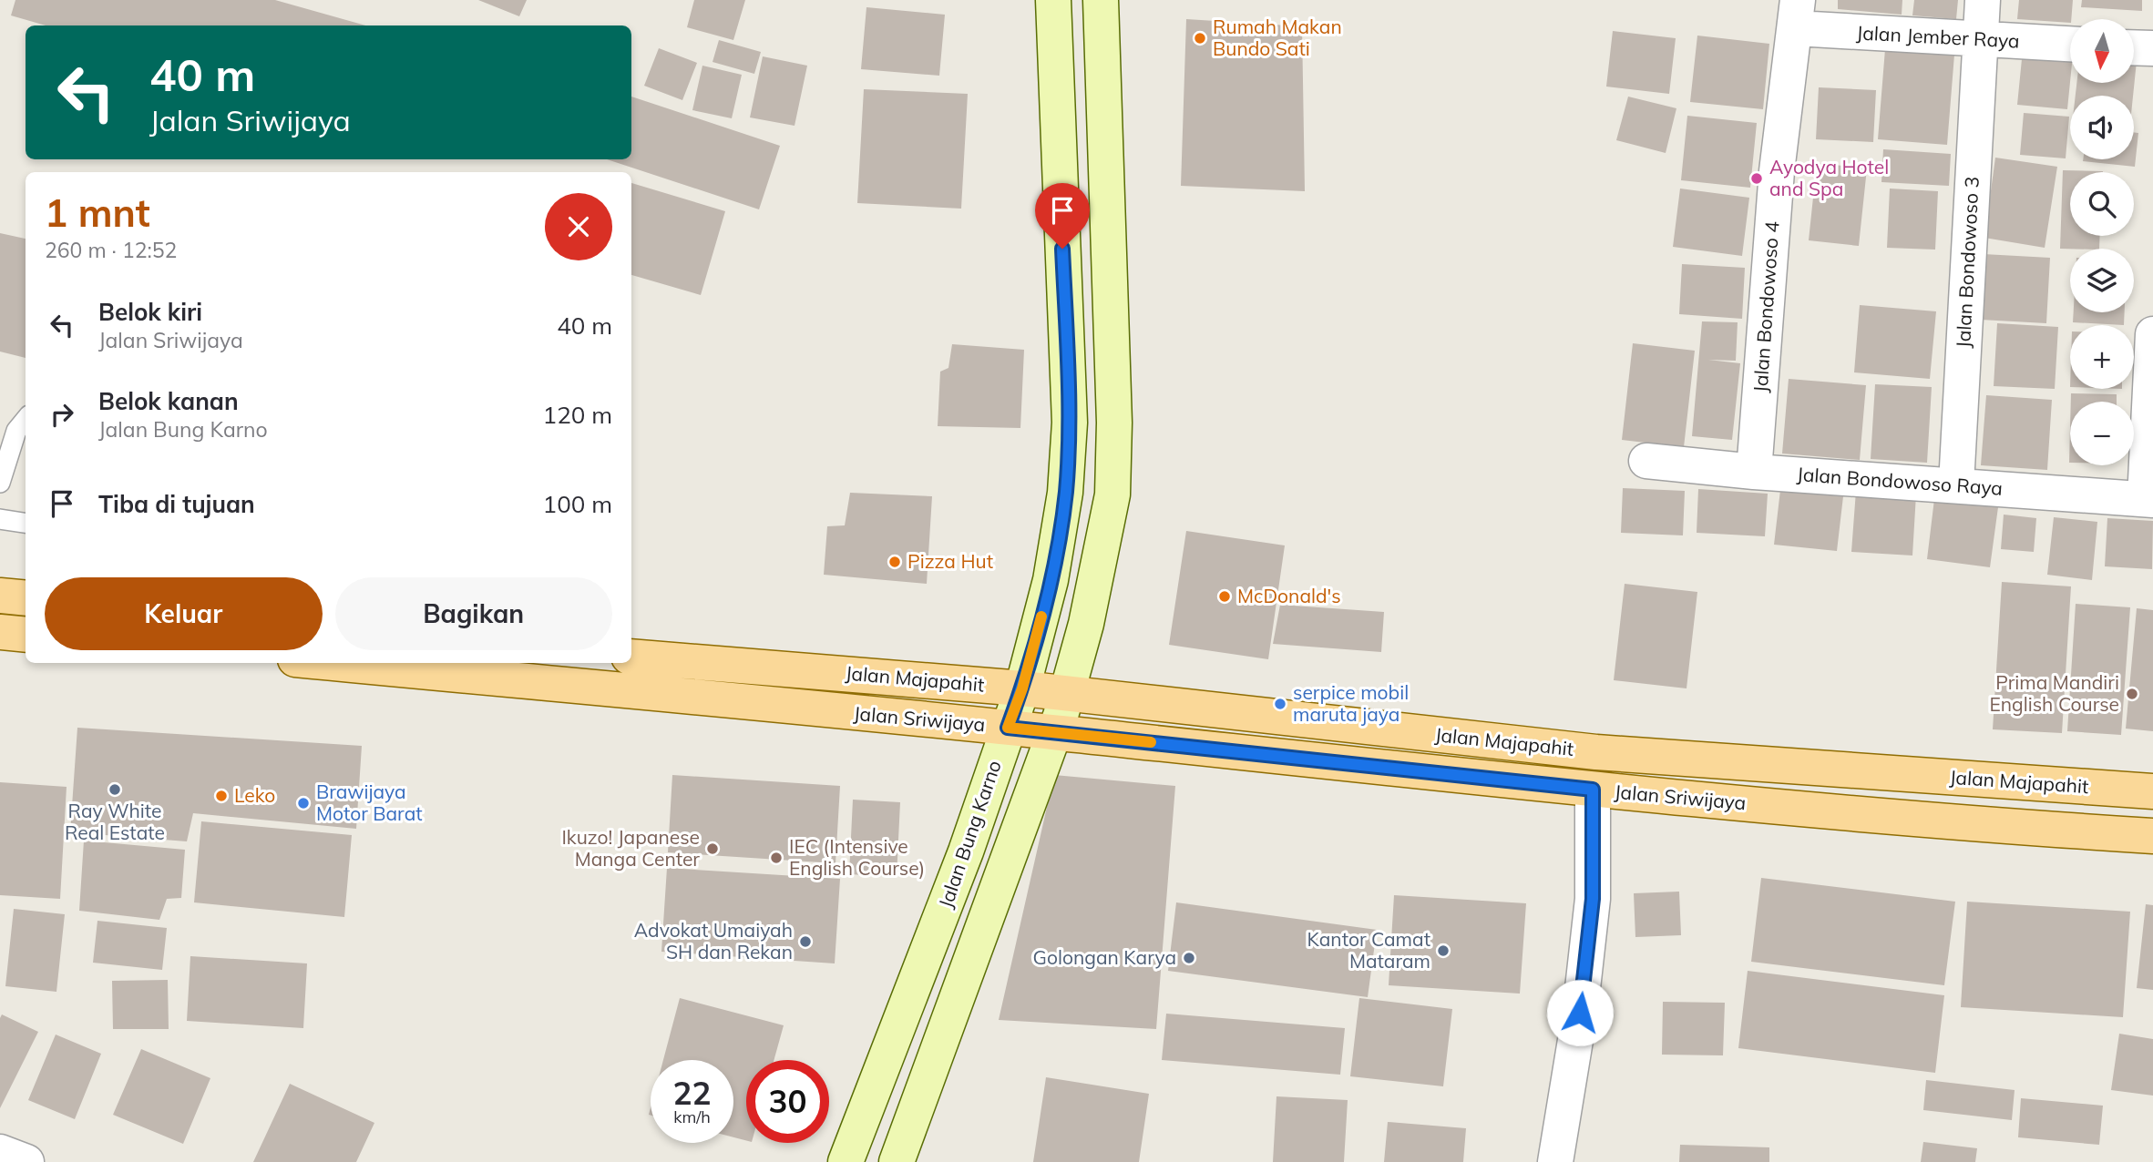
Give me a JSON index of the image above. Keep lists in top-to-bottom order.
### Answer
{
  "streets": {
    "main road": ["Jalan Majapahit", "Jalan Sriwijaya", "Jalan Bung Karno"],
    "street": [
      "Jalan Jember Raya",
      "Jalan Bondowoso 3",
      "Jalan Bondowoso 4",
      "Jalan Bondowoso Raya"
    ]
  },
  "crossings": [
    ["Jalan Jember Raya", "Jalan Bondowoso 3"],
    ["Jalan Jember Raya", "Jalan Bondowoso 4"],
    ["Jalan Bondowoso 3", "Jalan Bondowoso Raya"],
    ["Jalan Bondowoso 4", "Jalan Bondowoso Raya"],
    ["Jalan Majapahit", "Jalan Bung Karno"],
    ["Jalan Sriwijaya", "Jalan Bung Karno"]
  ],
  "places": [
    "Rumah Makan Bundo Sati",
    "Ayodya Hotel and Spa",
    "Pizza Hut",
    "McDonald's",
    "Prima Mandiri English Course",
    "serpice mobil maruta jaya",
    "Ray White Real Estate",
    "Leko",
    "Brawijaya Motor Barat",
    "Ikuzo! Japanese Manga Center",
    "IEC (Intensive English Course)",
    "Advokat Umaiyah SH dan Rekan",
    "Kantor Camat Mataram",
    "Golongan Karya"
  ],
  "north": "bottom",
  "page": {
    "map_buttons": ["+", "−"],
    "turn": ["40 m", "Jalan Sriwijaya"],
    "heading": ["1 mnt", "260 m · 12:52"],
    "list": [
      {
        "name": "Belok kiri",
        "note": "Jalan Sriwijaya",
        "value": "40 m"
      },
      {
        "name": "Belok kanan",
        "note": "Jalan Bung Karno",
        "value": "120 m"
      },
      {
        "name": "Tiba di tujuan",
        "value": "100 m"
      }
    ],
    "buttons": ["Keluar", "Bagikan"],
    "speed": "22 km/h",
    "limit": "30"
  }
}
